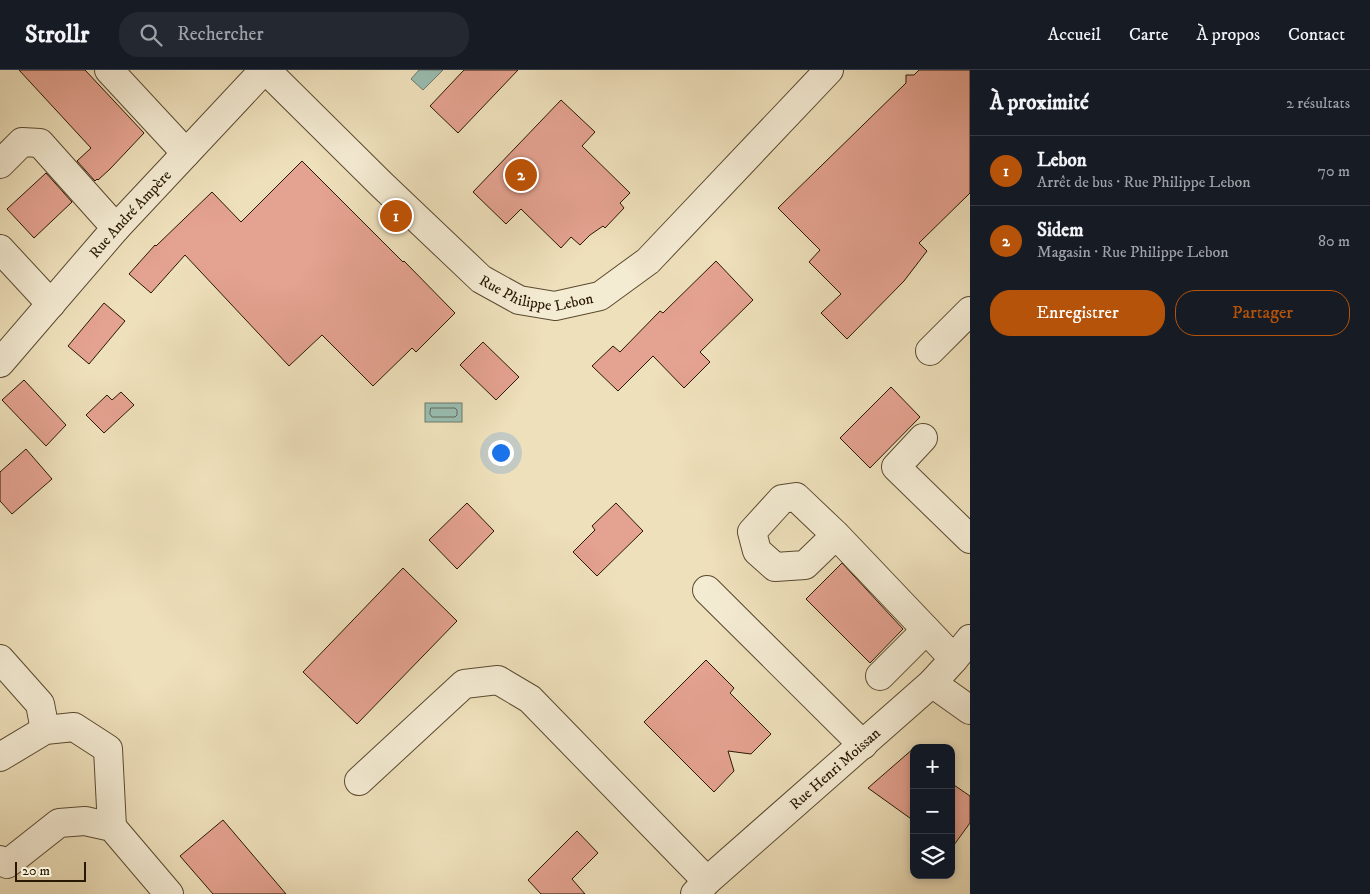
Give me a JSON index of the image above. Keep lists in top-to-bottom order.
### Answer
{
  "streets": {
    "street": ["Rue André Ampère", "Rue Philippe Lebon", "Rue Henri Moissan"]
  },
  "crossings": [
    ["Rue André Ampère", "Rue Philippe Lebon"]
  ],
  "scale_bar": "20 m",
  "page": {
    "header": "Strollr",
    "search": "Rechercher",
    "nav": [
      "Accueil",
      "Carte",
      "À propos",
      "Contact"
    ],
    "heading": ["À proximité", "2 résultats"],
    "list": [
      {
        "mark": "1",
        "name": "Lebon",
        "note": "Arrêt de bus · Rue Philippe Lebon",
        "value": "70 m"
      },
      {
        "mark": "2",
        "name": "Sidem",
        "note": "Magasin · Rue Philippe Lebon",
        "value": "80 m"
      }
    ],
    "pins": ["2", "1"],
    "buttons": ["Enregistrer", "Partager"],
    "map_buttons": ["+", "−"],
    "scale": "20 m"
  }
}
